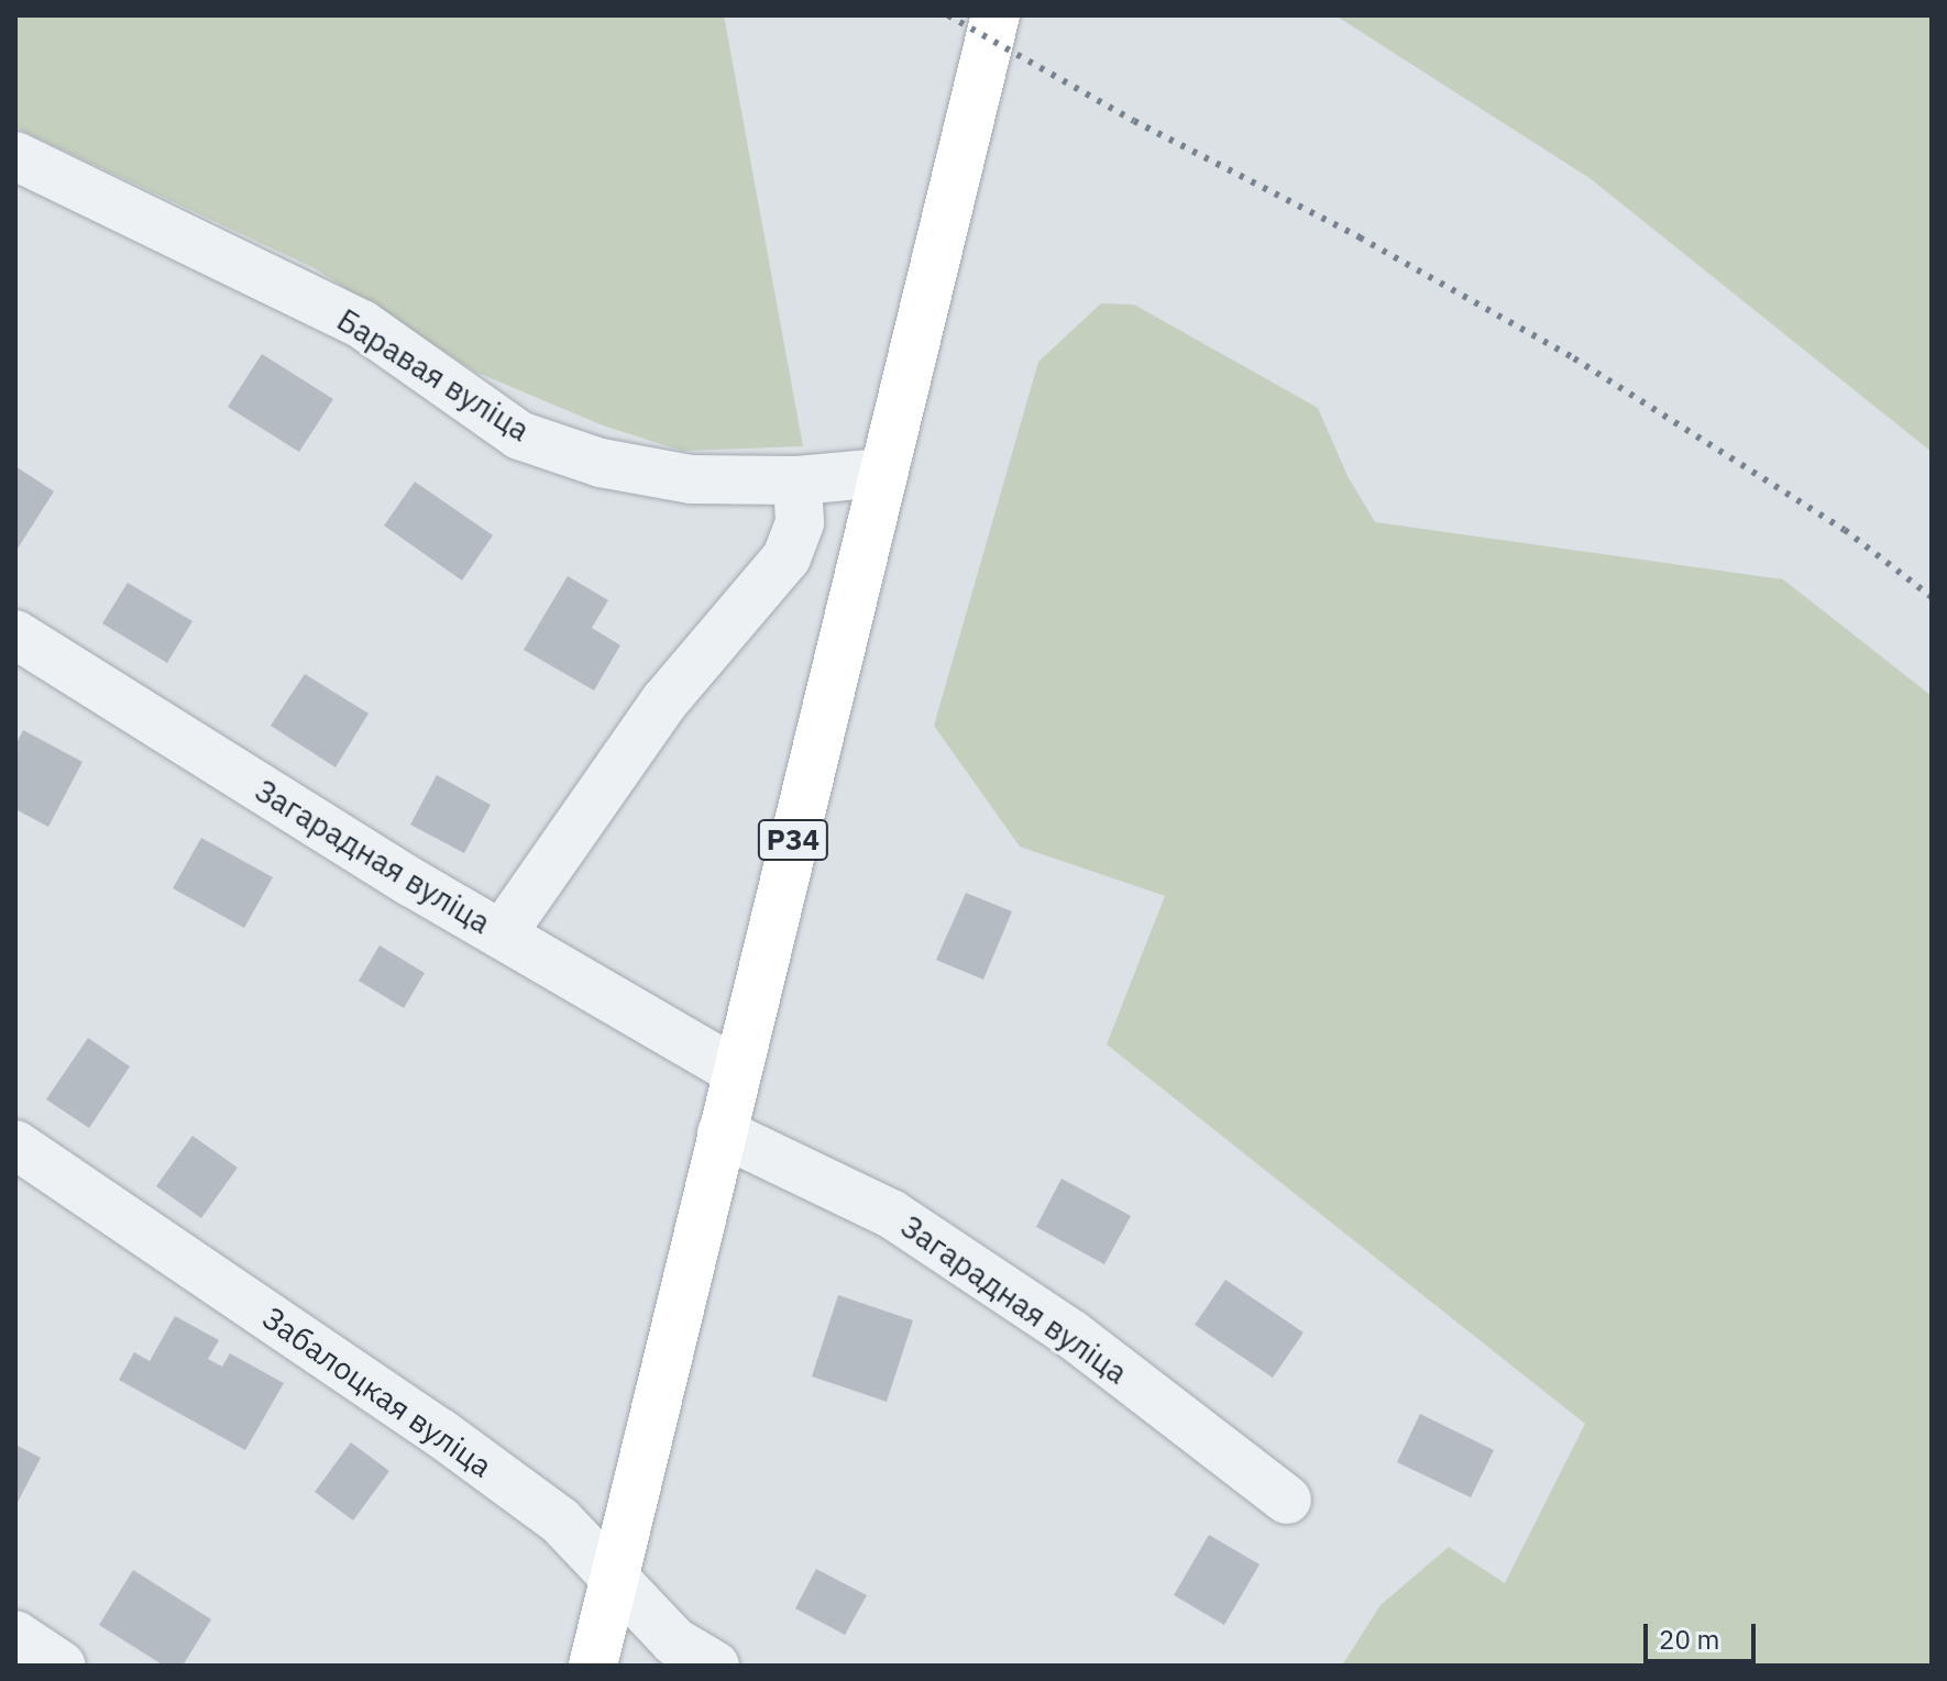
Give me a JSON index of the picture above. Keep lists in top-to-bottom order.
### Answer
{
  "streets": {
    "main road": ["Р34"],
    "street": ["Баравая вуліца", "Загарадная вуліца", "Забалоцкая вуліца"]
  },
  "crossings": [
    ["Баравая вуліца", "Р34"],
    ["Р34", "Загарадная вуліца"],
    ["Р34", "Забалоцкая вуліца"]
  ],
  "scale_bar": "20 m"
}
